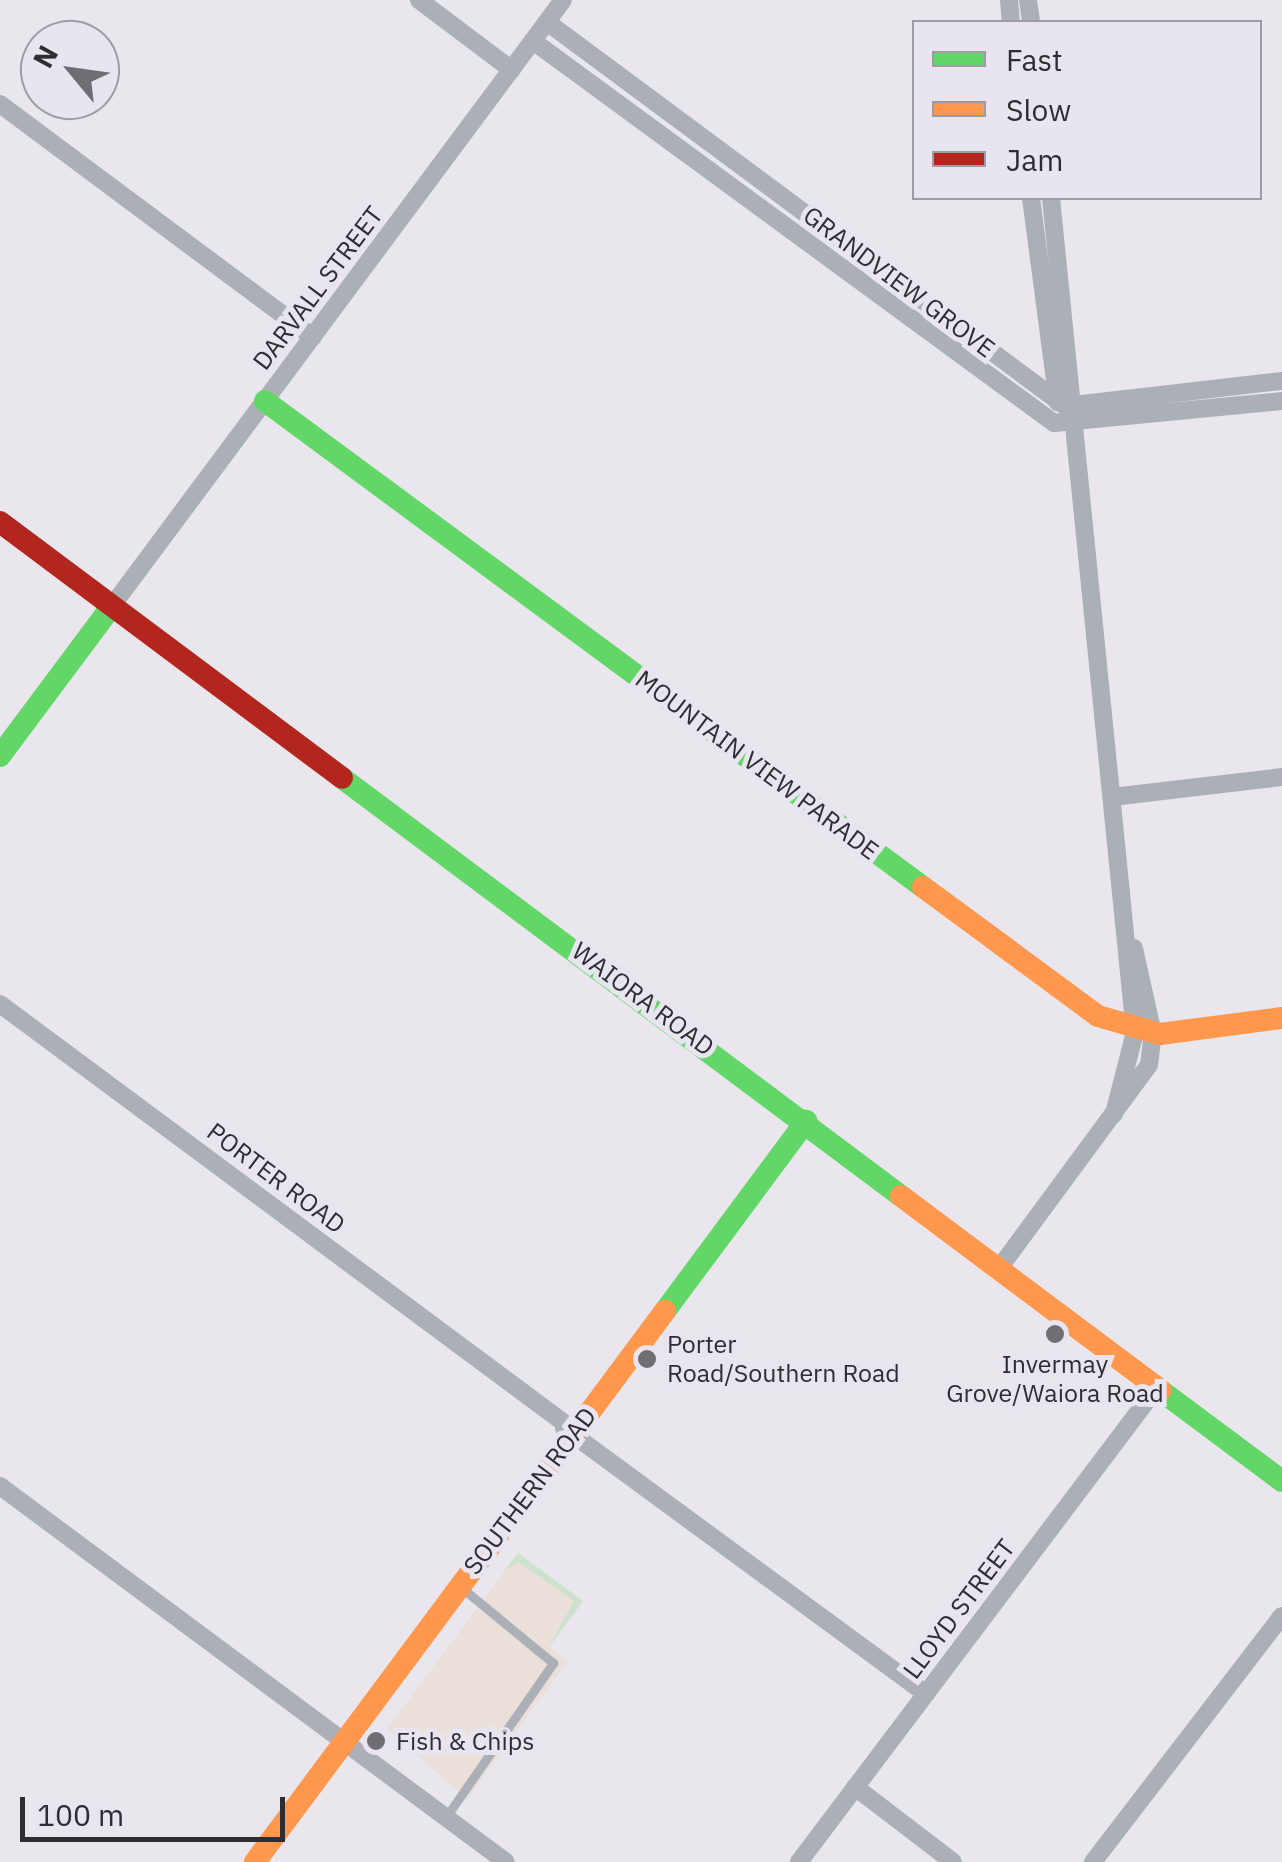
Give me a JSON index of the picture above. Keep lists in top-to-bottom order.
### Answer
{
  "streets": {
    "main road": ["MOUNTAIN VIEW PARADE", "WAIORA ROAD", "SOUTHERN ROAD"],
    "street": [
      "GRANDVIEW GROVE",
      "DARVALL STREET",
      "PORTER ROAD",
      "LLOYD STREET"
    ]
  },
  "crossings": [
    ["GRANDVIEW GROVE", "DARVALL STREET"],
    ["DARVALL STREET", "MOUNTAIN VIEW PARADE"],
    ["DARVALL STREET", "WAIORA ROAD"],
    ["WAIORA ROAD", "SOUTHERN ROAD"],
    ["WAIORA ROAD", "LLOYD STREET"],
    ["PORTER ROAD", "SOUTHERN ROAD"],
    ["PORTER ROAD", "LLOYD STREET"]
  ],
  "places": ["Invermay Grove/Waiora Road", "Porter Road/Southern Road", "Fish & Chips"],
  "legend": ["Fast", "Slow", "Jam"],
  "scale_bar": "100 m",
  "north": "top left"
}
